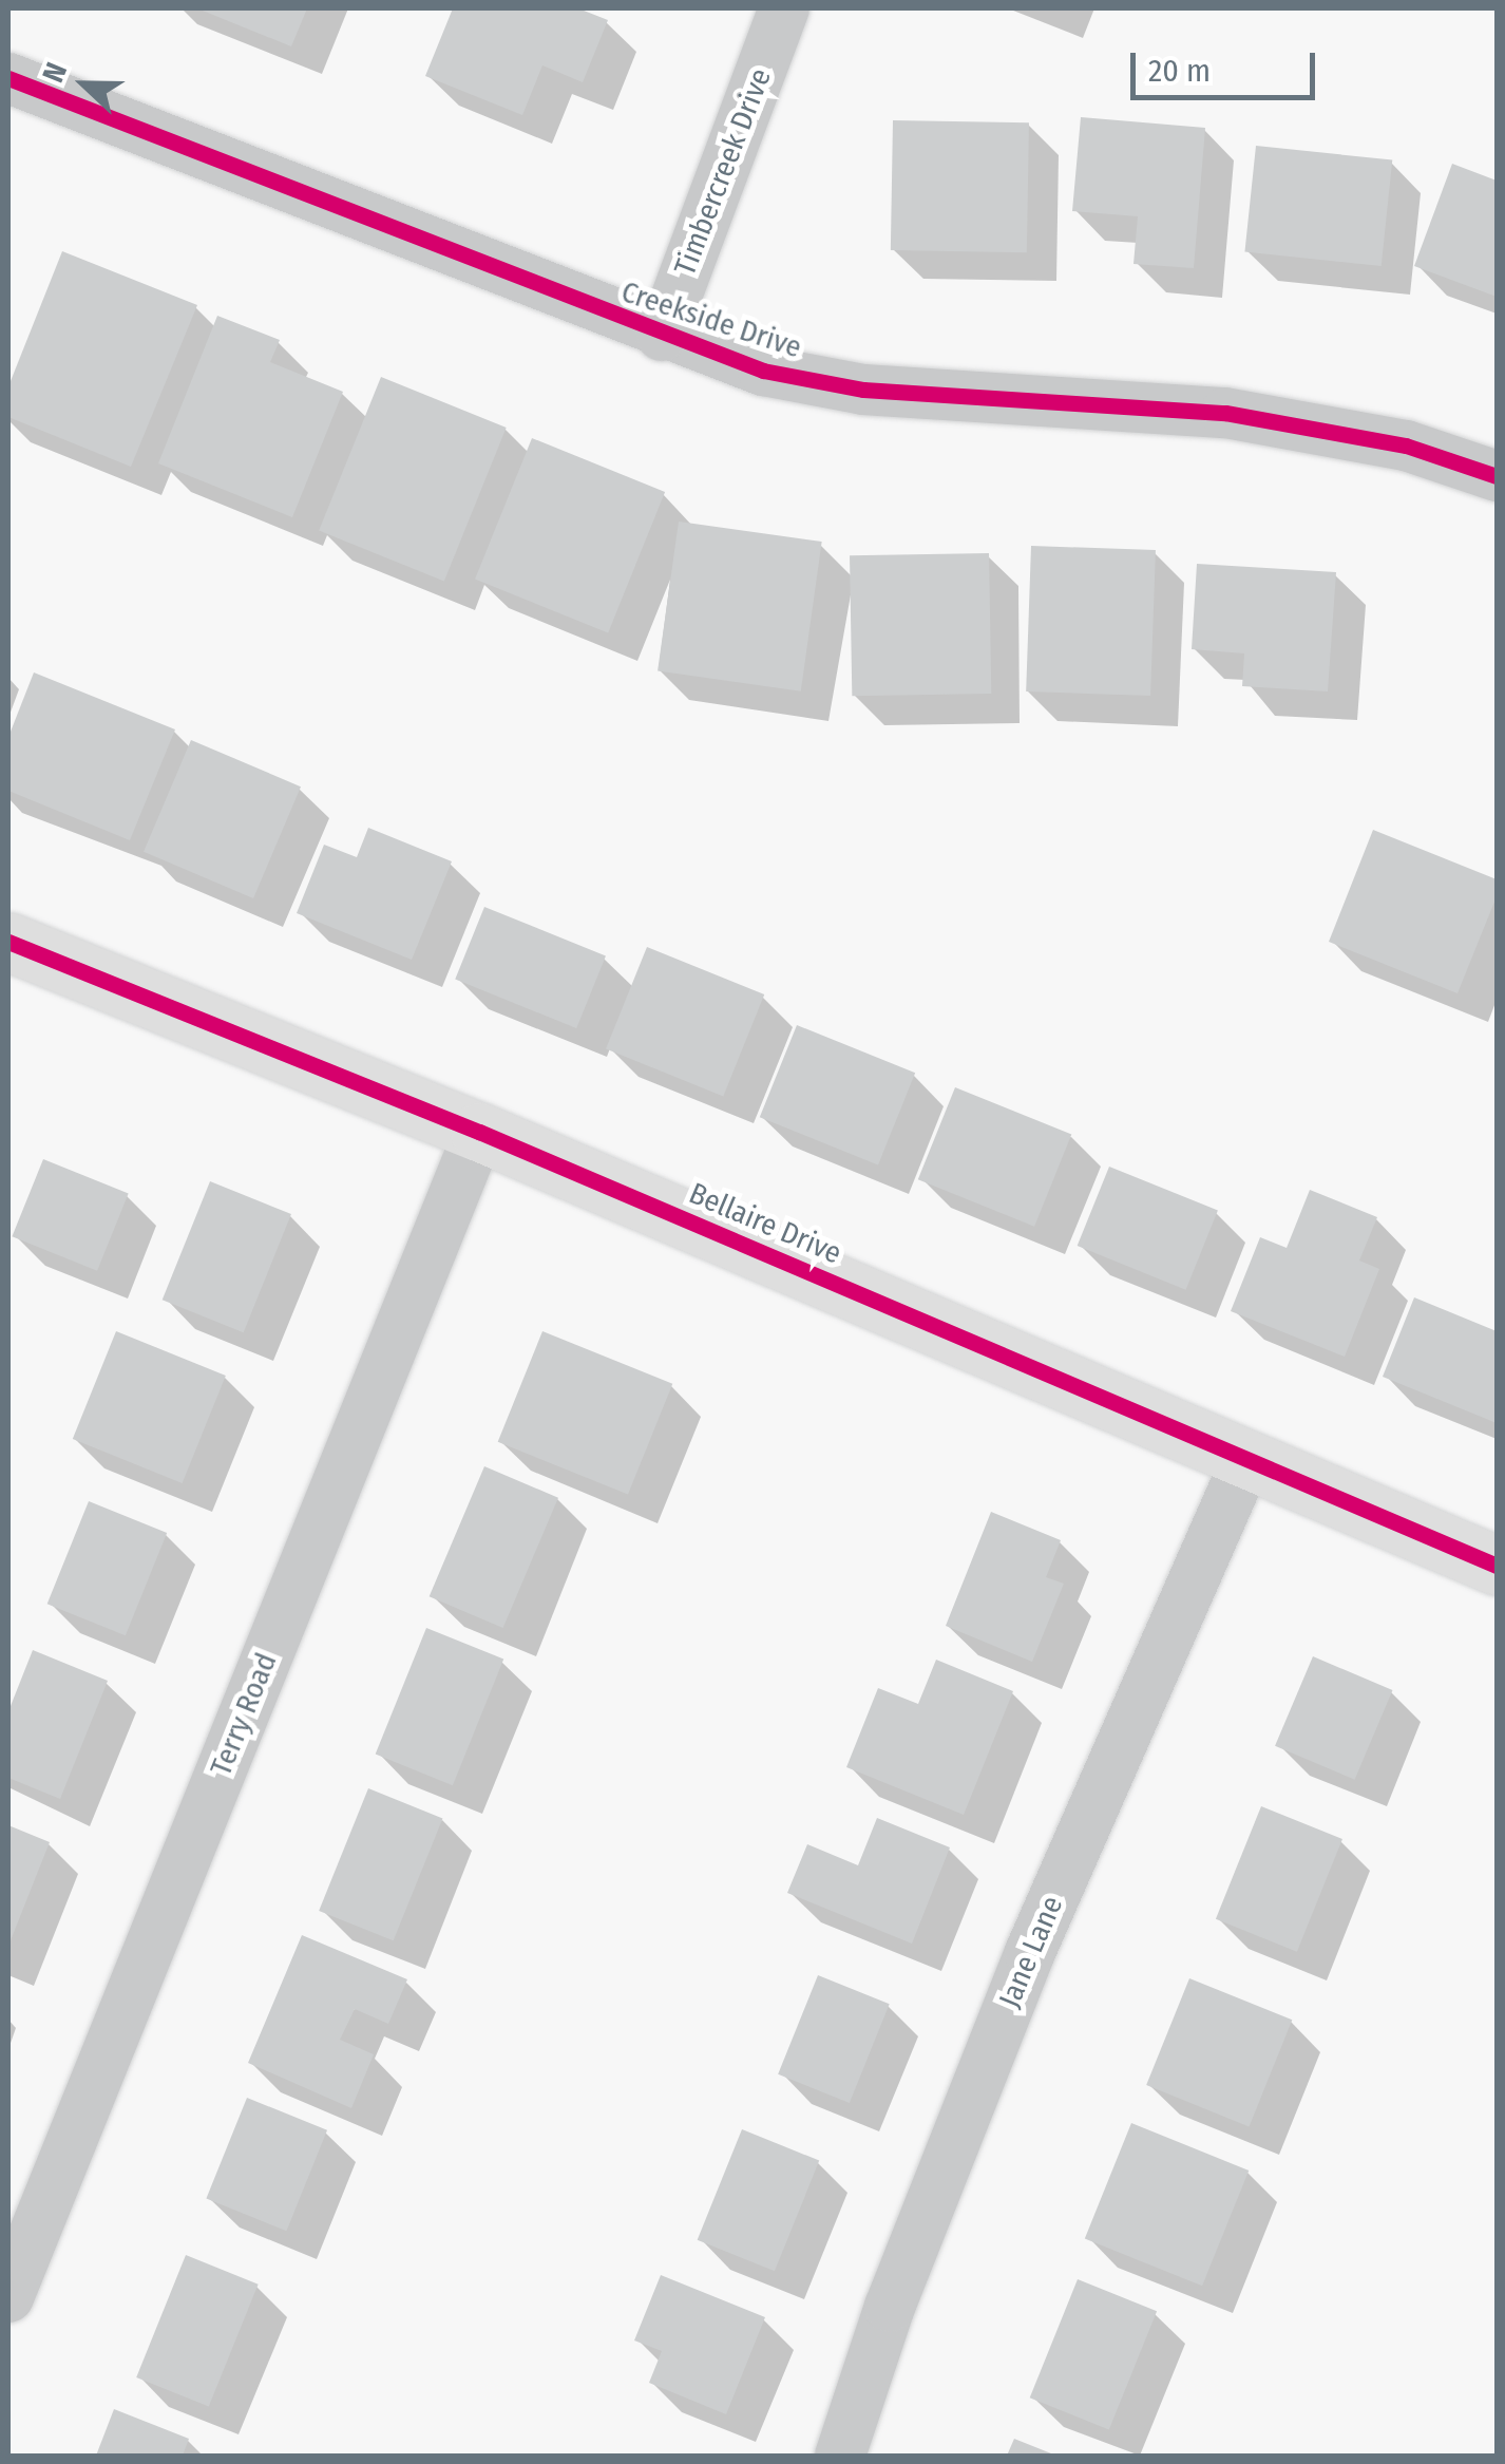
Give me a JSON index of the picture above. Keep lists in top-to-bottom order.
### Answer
{
  "streets": {
    "street": [
      "Timbercreek Drive",
      "Creekside Drive",
      "Bellaire Drive",
      "Terry Road",
      "Jane Lane"
    ]
  },
  "crossings": [
    ["Timbercreek Drive", "Creekside Drive"],
    ["Bellaire Drive", "Terry Road"],
    ["Bellaire Drive", "Jane Lane"]
  ],
  "scale_bar": "20 m",
  "north": "left"
}
